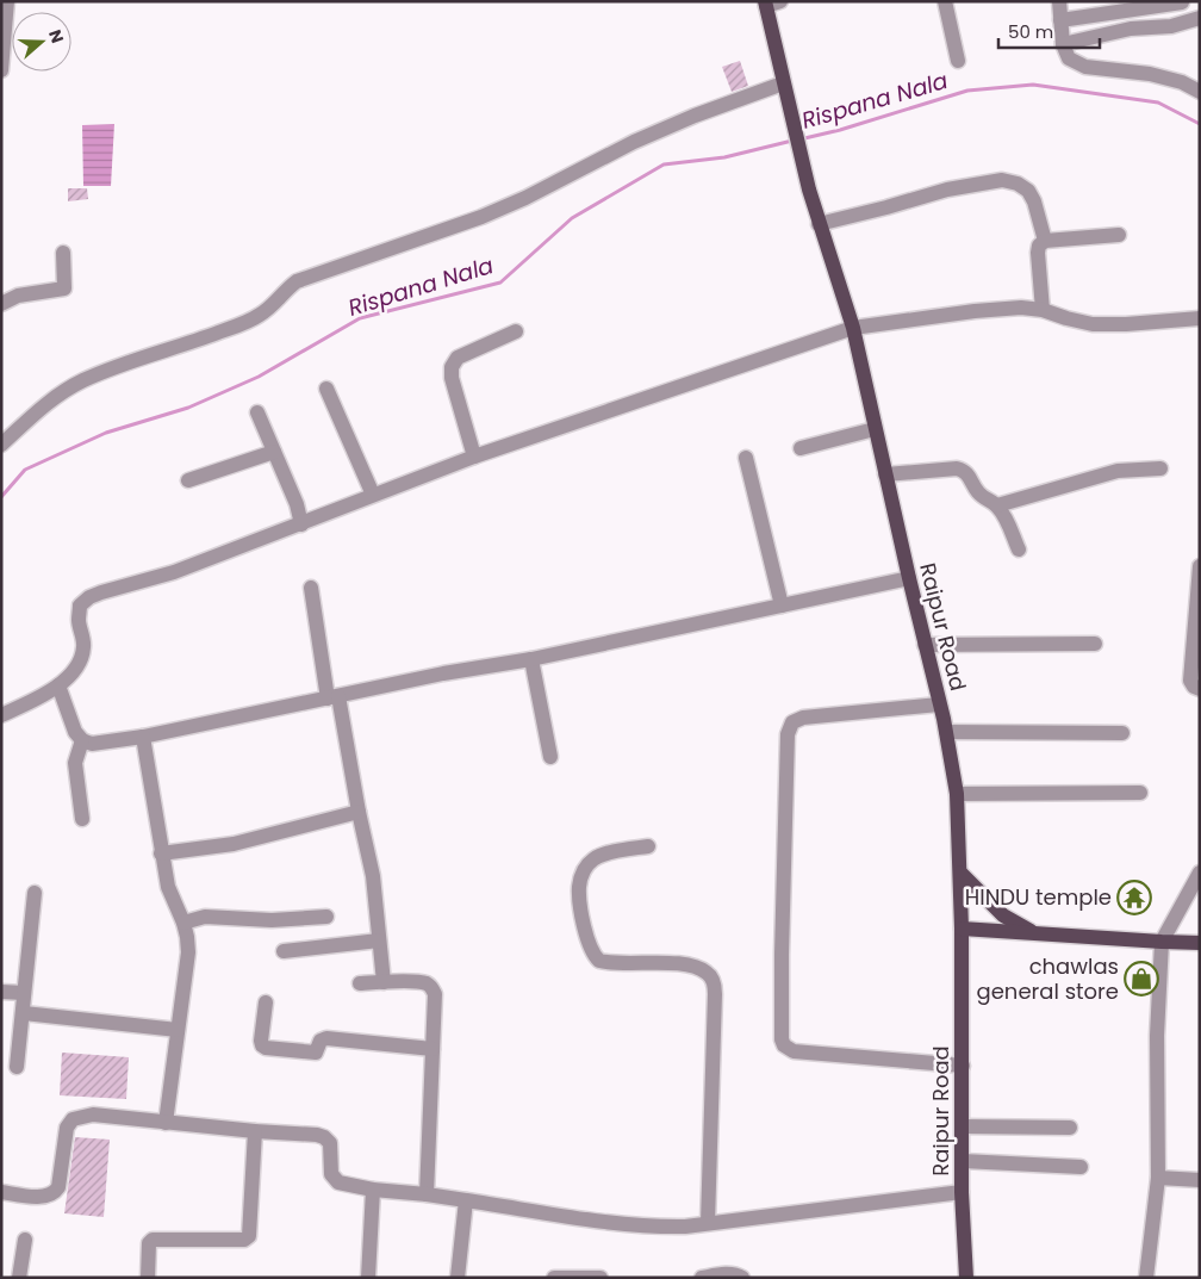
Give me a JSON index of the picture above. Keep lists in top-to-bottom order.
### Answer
{
  "streets": {
    "main road": ["Raipur Road"]
  },
  "water": ["Rispana Nala"],
  "places": {
    "temple": ["HINDU temple"],
    "shop": ["chawlas general store"]
  },
  "scale_bar": "50 m",
  "north": "right"
}
